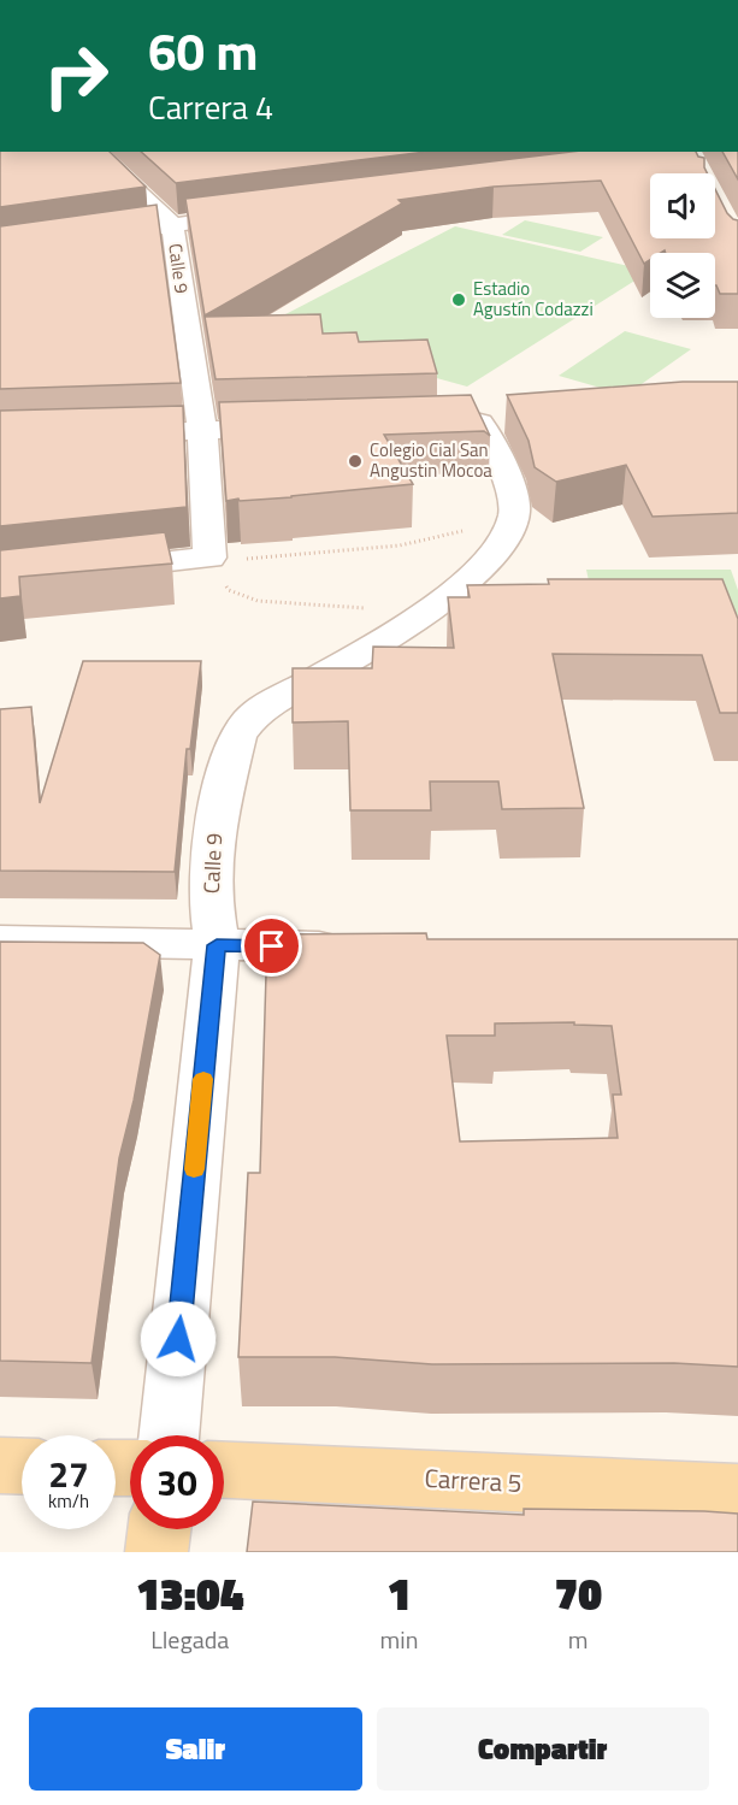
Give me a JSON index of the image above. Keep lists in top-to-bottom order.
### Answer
{
  "streets": {
    "main road": ["Carrera 5"],
    "street": ["Calle 9"]
  },
  "places": ["Estadio Agustín Codazzi", "Colegio Cial San Angustin Mocoa"],
  "page": {
    "turn": ["60 m", "Carrera 4"],
    "speed": "27 km/h",
    "limit": "30",
    "eta": [
      "13:04",
      "Llegada",
      "1",
      "min",
      "70",
      "m"
    ],
    "buttons": ["Salir", "Compartir"]
  }
}
